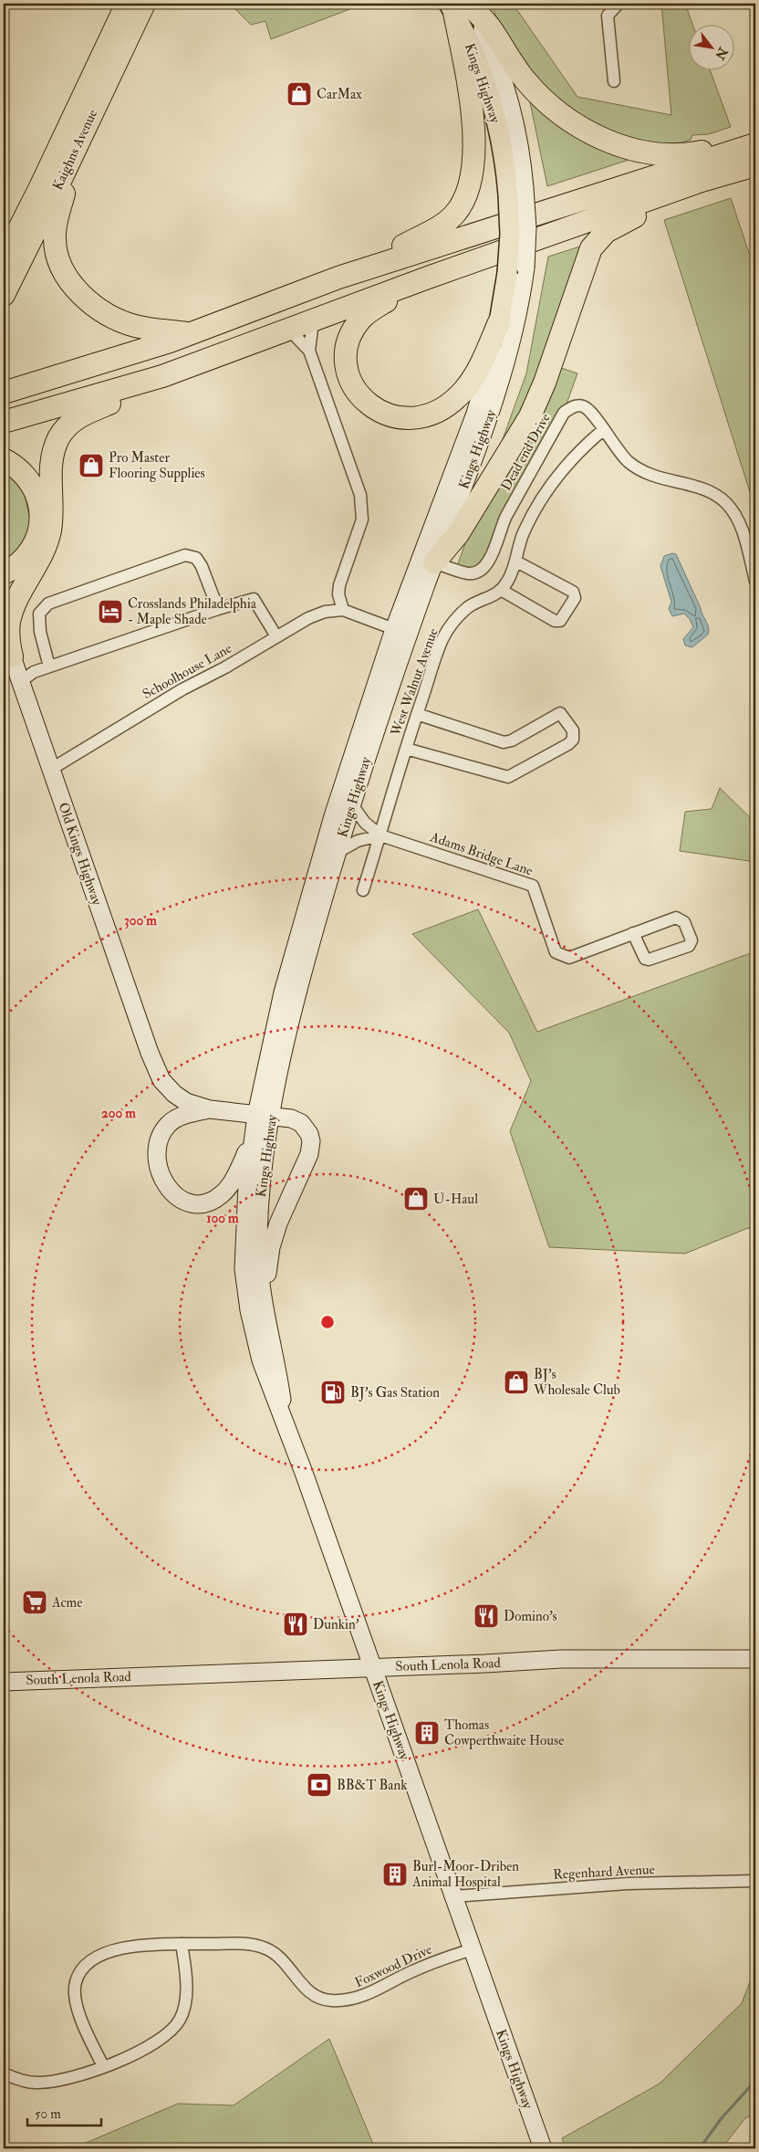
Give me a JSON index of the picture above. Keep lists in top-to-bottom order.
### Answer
{
  "streets": {
    "highway": ["Kaighns Avenue"],
    "main road": ["Kings Highway", "Old Kings Highway", "South Lenola Road"],
    "street": [
      "Dead end Drive",
      "Schoolhouse Lane",
      "West Walnut Avenue",
      "Adams Bridge Lane",
      "Regenhard Avenue",
      "Foxwood Drive"
    ]
  },
  "crossings": [
    ["Kings Highway", "Dead end Drive"],
    ["Kings Highway", "Old Kings Highway"],
    ["Kings Highway", "Adams Bridge Lane"],
    ["Kings Highway", "South Lenola Road"],
    ["Kings Highway", "Regenhard Avenue"],
    ["Kings Highway", "Foxwood Drive"],
    ["Dead end Drive", "West Walnut Avenue"],
    ["Schoolhouse Lane", "Old Kings Highway"],
    ["West Walnut Avenue", "Adams Bridge Lane"]
  ],
  "places": {
    "shop": [
      "CarMax",
      "Pro Master Flooring Supplies",
      "U-Haul",
      "BJ's Wholesale Club"
    ],
    "hotel": ["Crosslands Philadelphia - Maple Shade"],
    "fuel station": ["BJ's Gas Station"],
    "supermarket": ["Acme"],
    "restaurant": ["Domino's", "Dunkin'"],
    "building": ["Thomas Cowperthwaite House", "Burl-Moor-Driben Animal Hospital"],
    "bank": ["BB&T Bank"]
  },
  "scale_bar": "50 m",
  "north": "bottom right",
  "rings": ["300 m", "200 m", "100 m"]
}
